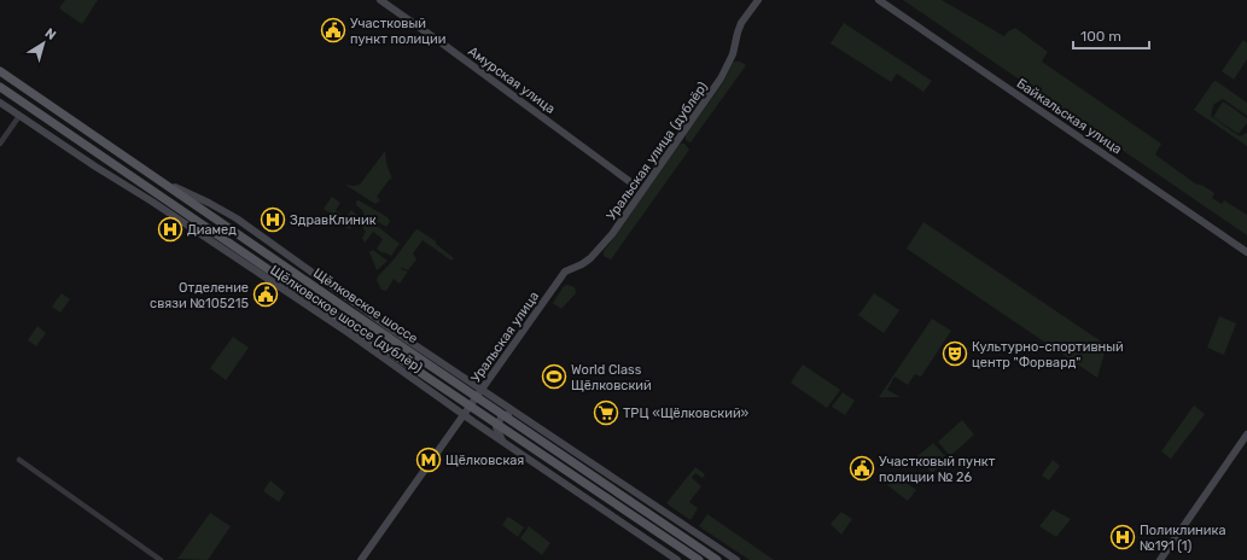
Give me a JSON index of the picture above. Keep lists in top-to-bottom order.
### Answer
{
  "streets": {
    "main road": [
      "Амурская улица",
      "Байкальская улица",
      "Уральская улица (дублёр)",
      "Щёлковское шоссе",
      "Щёлковское шоссе (дублёр)",
      "Уральская улица"
    ]
  },
  "crossings": [
    ["Уральская улица (дублёр)", "Уральская улица"],
    ["Щёлковское шоссе", "Щёлковское шоссе (дублёр)"],
    ["Щёлковское шоссе (дублёр)", "Уральская улица"]
  ],
  "places": {
    "public building": ["Участковый пункт полиции", "Отделение связи №105215", "Участковый пункт полиции № 26"],
    "hospital": ["ЗдравКлиник", "Диамед", "Поликлиника №191 (1)"],
    "theatre": ["Культурно-спортивный центр \"Форвард\""],
    "sports": ["World Class Щёлковский"],
    "supermarket": ["ТРЦ «Щёлковский»"],
    "metro station": ["Щёлковская"]
  },
  "scale_bar": "100 m",
  "north": "top right"
}
